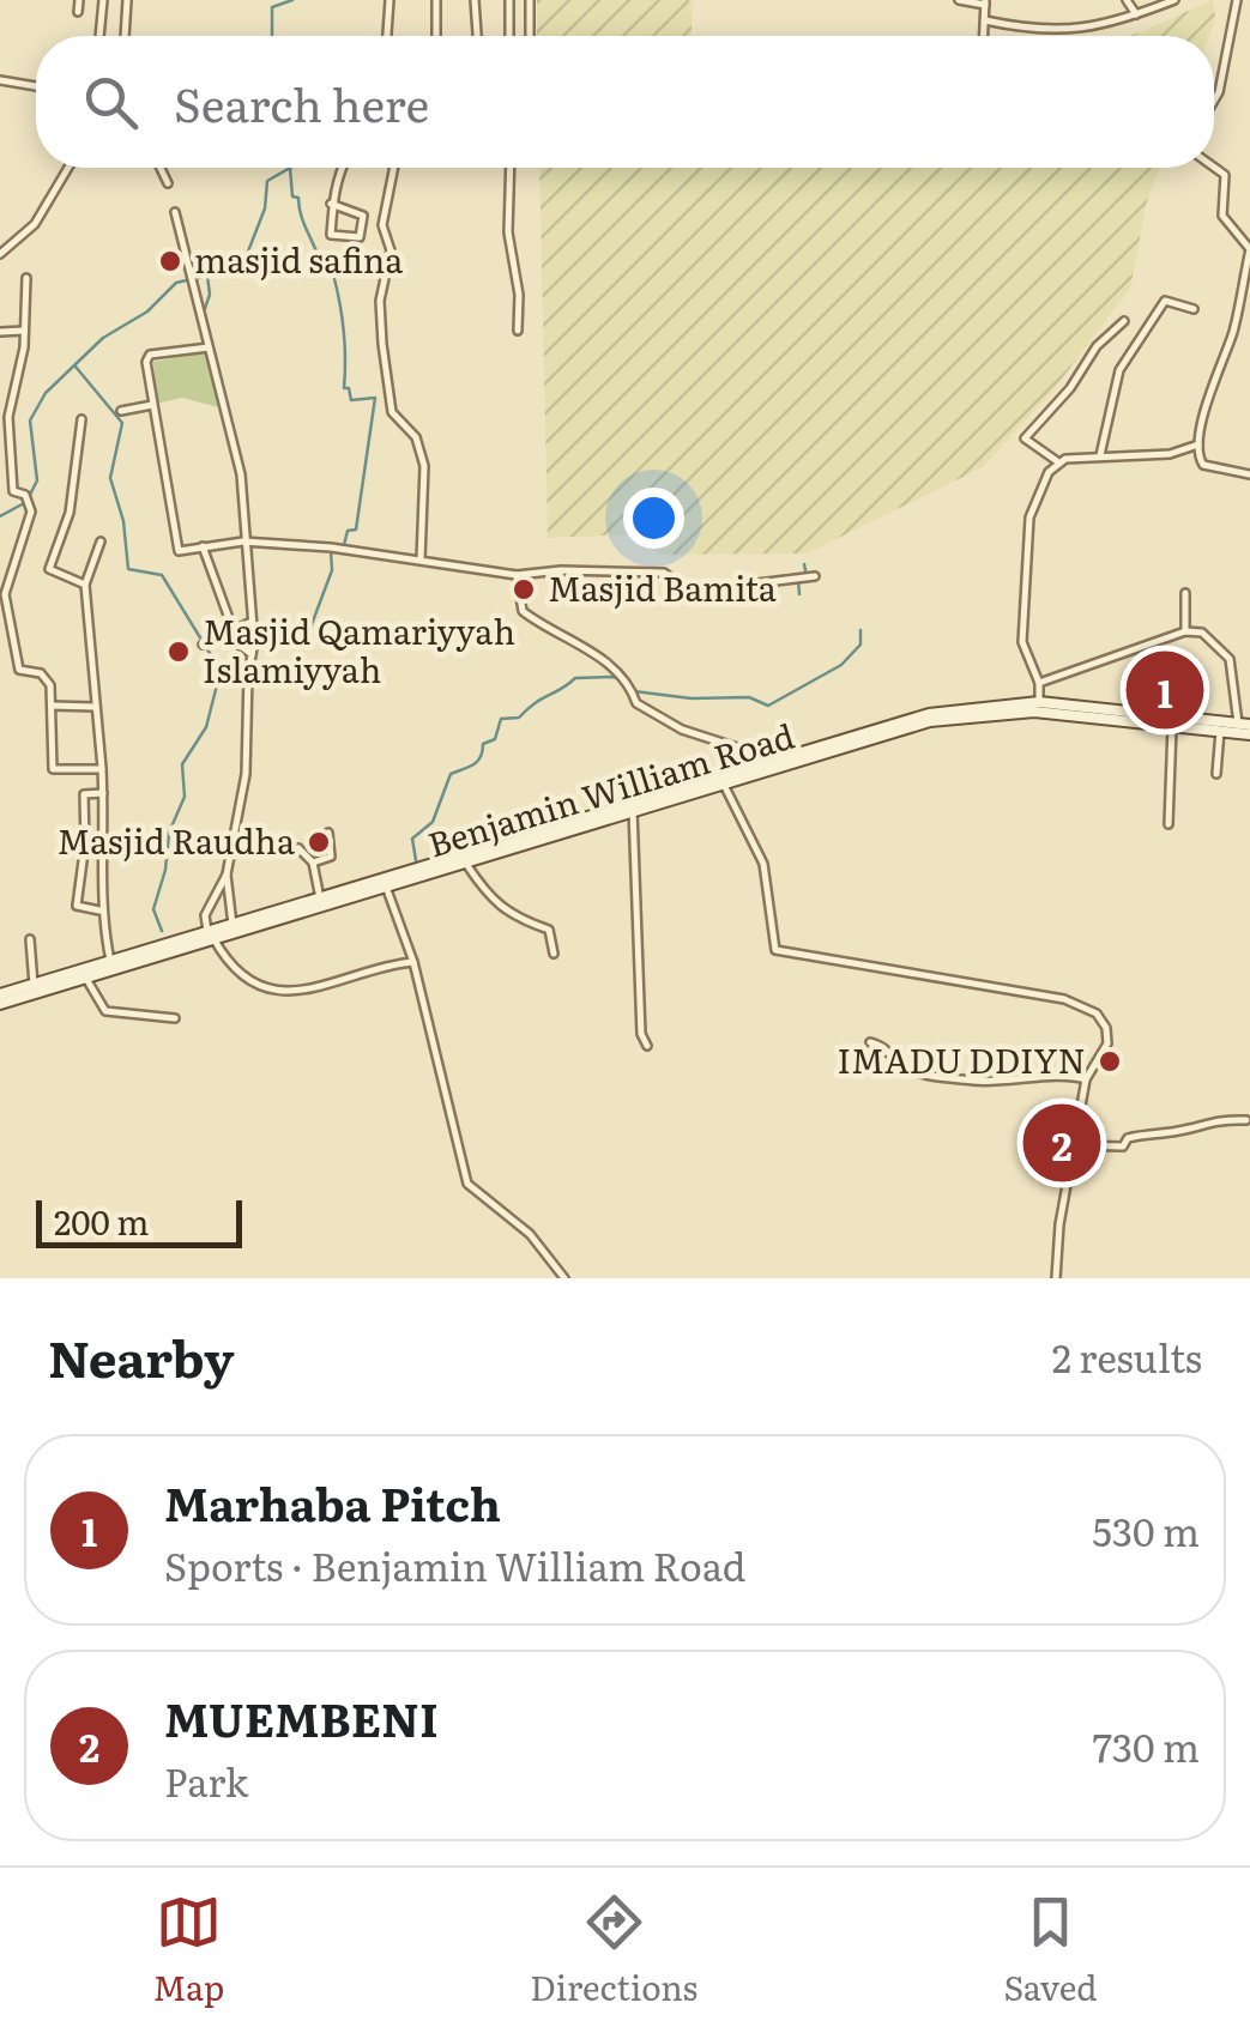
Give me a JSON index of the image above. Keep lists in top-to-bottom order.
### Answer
{
  "streets": {
    "main road": ["Benjamin William Road"]
  },
  "places": [
    "masjid safina",
    "Masjid Bamita",
    "Masjid Qamariyyah Islamiyyah",
    "Masjid Raudha",
    "IMADU DDIYN"
  ],
  "scale_bar": "200 m",
  "page": {
    "search": "Search here",
    "pins": ["1", "2"],
    "scale": "200 m",
    "heading": ["Nearby", "2 results"],
    "list": [
      {
        "mark": "1",
        "name": "Marhaba Pitch",
        "note": "Sports · Benjamin William Road",
        "value": "530 m"
      },
      {
        "mark": "2",
        "name": "MUEMBENI",
        "note": "Park",
        "value": "730 m"
      }
    ],
    "nav": ["Map", "Directions", "Saved"]
  }
}
